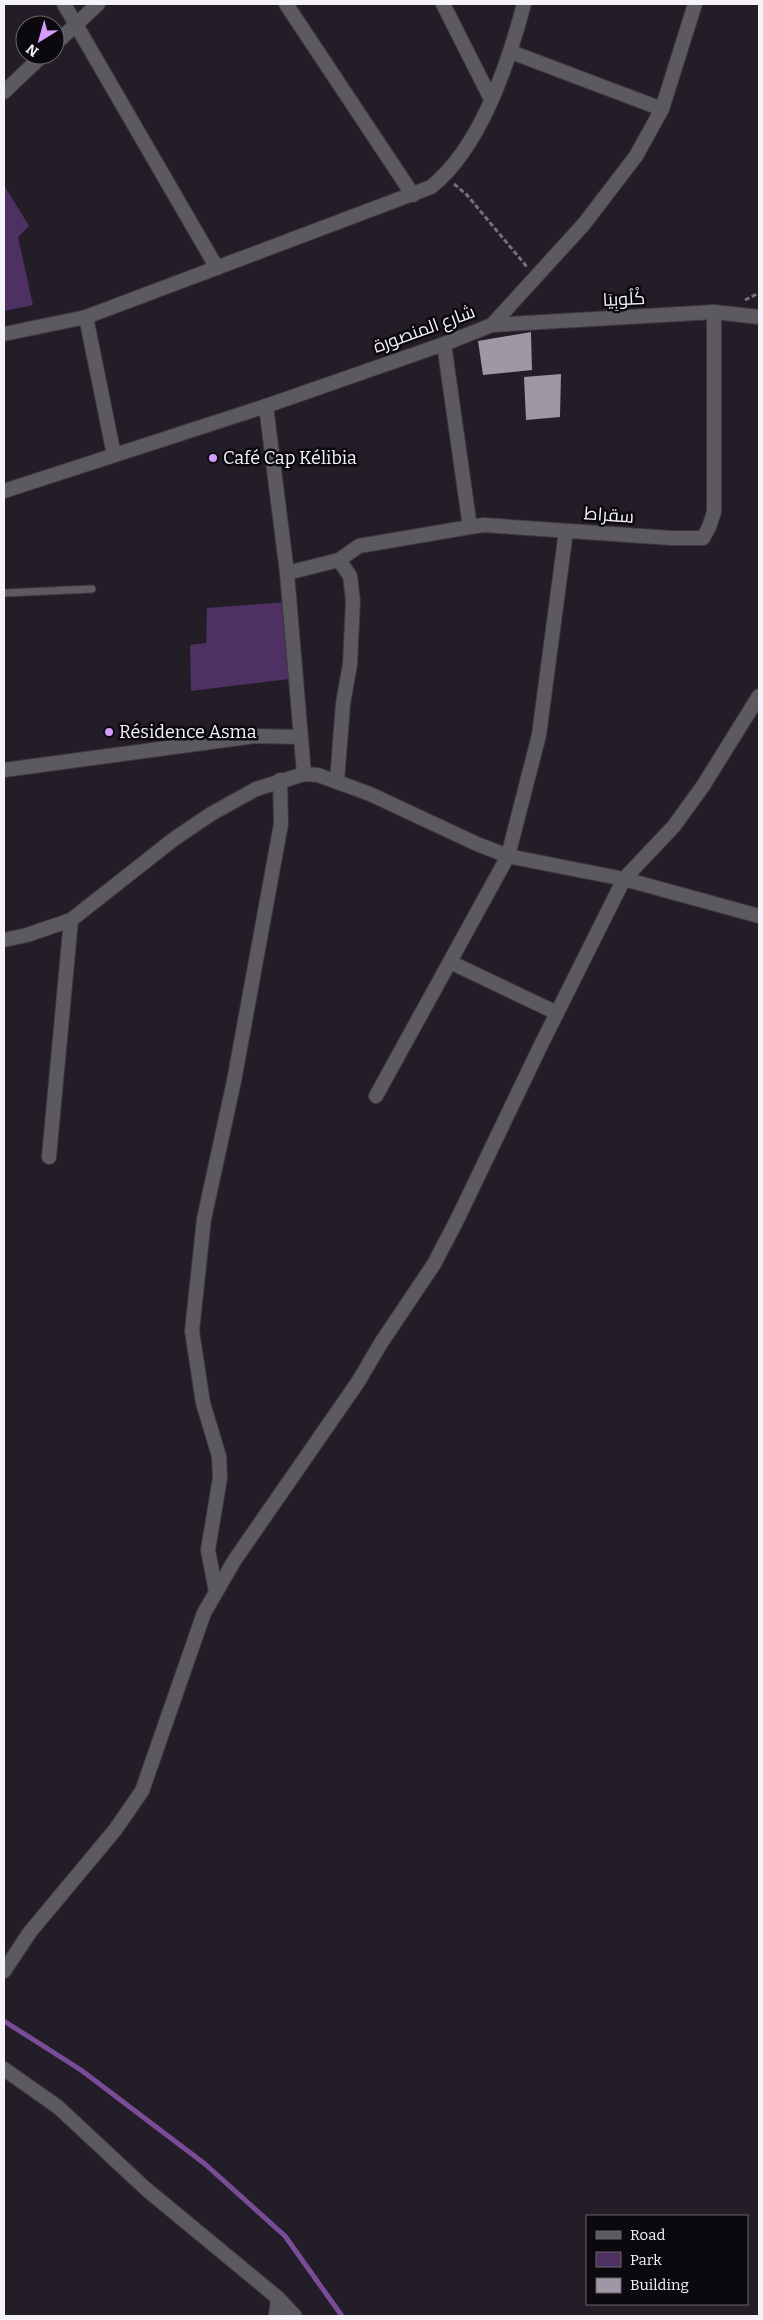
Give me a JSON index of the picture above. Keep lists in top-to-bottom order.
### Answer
{
  "streets": {
    "street": ["كْلُوبِيَا", "شارع المنصورة", "سقراط"]
  },
  "crossings": [
    ["كْلُوبِيَا", "شارع المنصورة"],
    ["كْلُوبِيَا", "سقراط"]
  ],
  "places": ["Café Cap Kélibia", "Résidence Asma"],
  "legend": ["Road", "Park", "Building"],
  "north": "bottom left"
}
